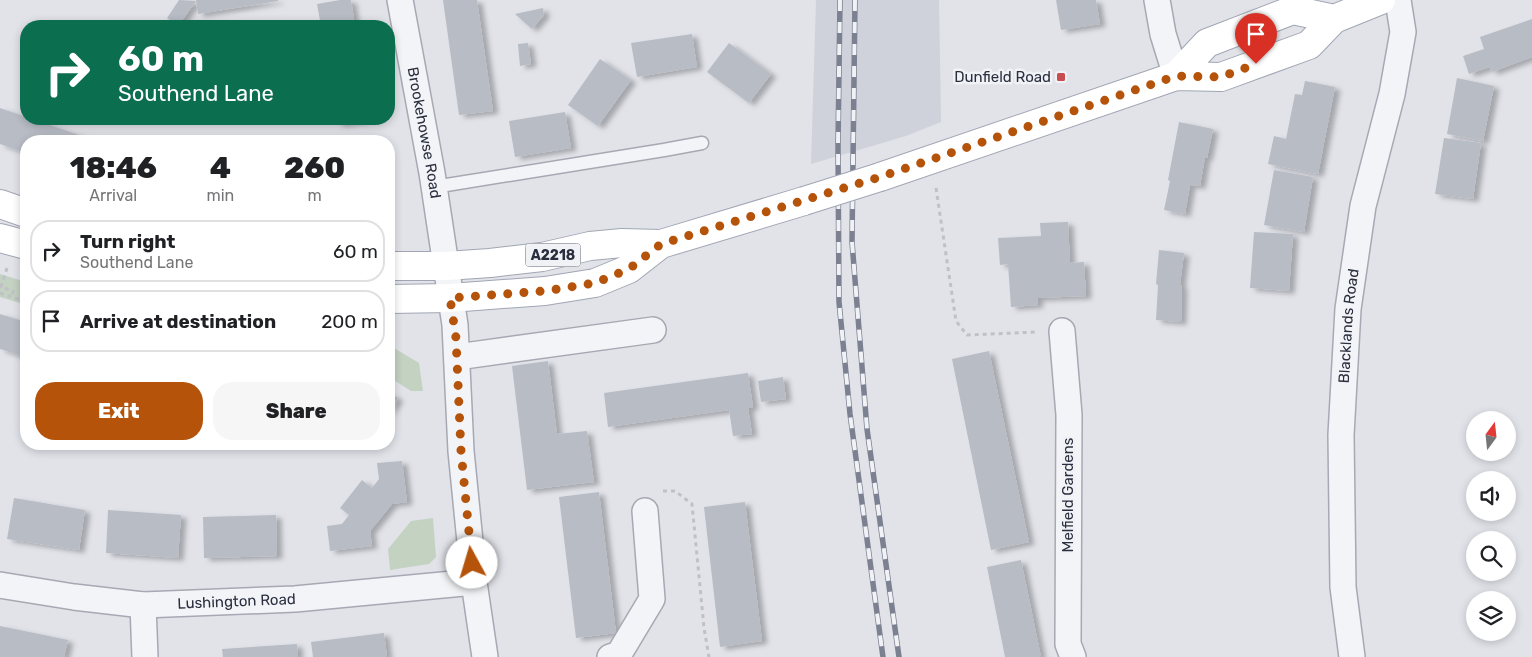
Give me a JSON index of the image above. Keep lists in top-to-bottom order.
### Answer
{
  "streets": {
    "main road": ["A2218"],
    "street": [
      "Brookehowse Road",
      "Blacklands Road",
      "Melfield Gardens",
      "Lushington Road"
    ]
  },
  "crossings": [
    ["Brookehowse Road", "A2218"]
  ],
  "places": {
    "transit": ["Dunfield Road"]
  },
  "north": "top",
  "page": {
    "turn": ["60 m", "Southend Lane"],
    "eta": [
      "18:46",
      "Arrival",
      "4",
      "min",
      "260",
      "m"
    ],
    "list": [
      {
        "name": "Turn right",
        "note": "Southend Lane",
        "value": "60 m"
      },
      {
        "name": "Arrive at destination",
        "value": "200 m"
      }
    ],
    "buttons": ["Exit", "Share"]
  }
}
